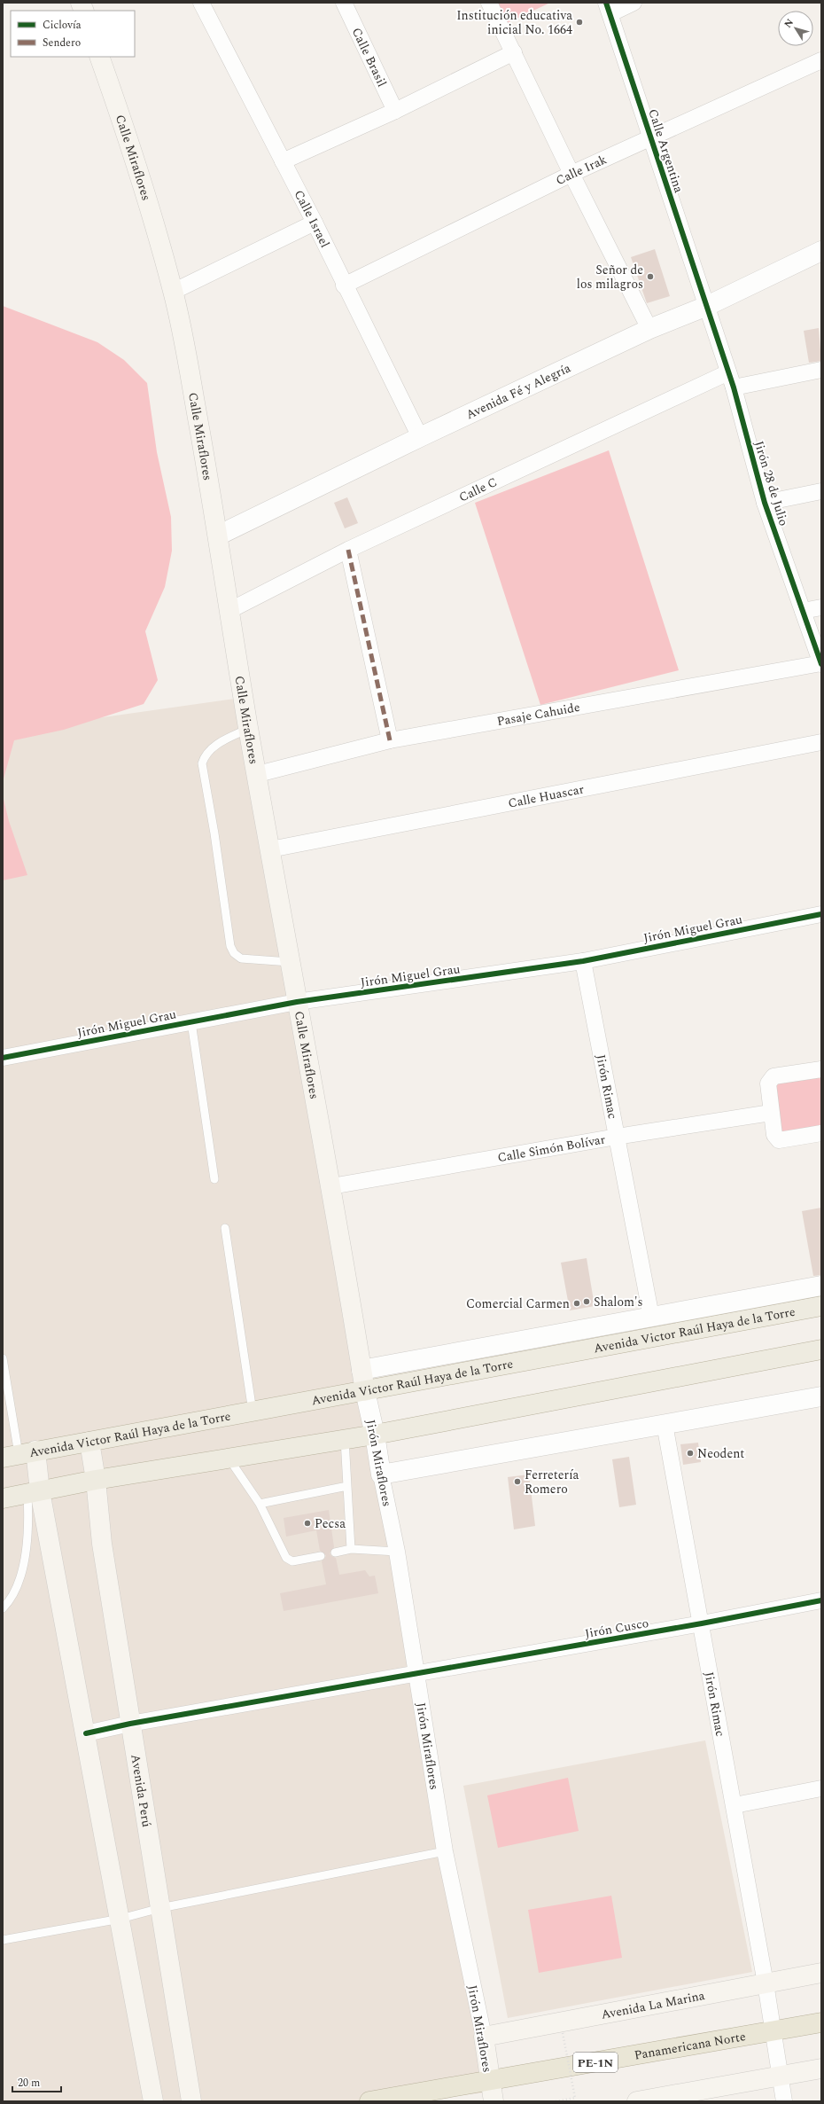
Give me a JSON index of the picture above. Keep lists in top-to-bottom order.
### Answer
{
  "streets": {
    "highway": ["Panamericana Norte", "PE-1N"],
    "main road": [
      "Calle Miraflores",
      "Avenida Victor Raúl Haya de la Torre",
      "Jirón Miraflores",
      "Avenida Perú",
      "Avenida La Marina"
    ],
    "street": [
      "Calle Brasil",
      "Calle Argentina",
      "Calle Irak",
      "Calle Israel",
      "Avenida Fé y Alegría",
      "Jirón 28 de Julio",
      "Calle C",
      "Pasaje Cahuide",
      "Calle Huascar",
      "Jirón Miguel Grau",
      "Jirón Rimac",
      "Calle Simón Bolívar",
      "Jirón Cusco"
    ]
  },
  "crossings": [
    ["Calle Argentina", "Calle Irak"],
    ["Calle Argentina", "Avenida Fé y Alegría"],
    ["Calle Argentina", "Jirón 28 de Julio"],
    ["Calle Miraflores", "Avenida Fé y Alegría"],
    ["Calle Miraflores", "Calle C"],
    ["Calle Miraflores", "Pasaje Cahuide"],
    ["Calle Miraflores", "Calle Huascar"],
    ["Calle Miraflores", "Jirón Miguel Grau"],
    ["Calle Miraflores", "Calle Simón Bolívar"],
    ["Calle Miraflores", "Avenida Victor Raúl Haya de la Torre"],
    ["Calle Miraflores", "Jirón Miraflores"],
    ["Calle Irak", "Calle Israel"],
    ["Calle Israel", "Avenida Fé y Alegría"],
    ["Avenida Fé y Alegría", "Jirón 28 de Julio"],
    ["Jirón 28 de Julio", "Calle C"],
    ["Jirón 28 de Julio", "Pasaje Cahuide"],
    ["Jirón Miguel Grau", "Jirón Rimac"],
    ["Jirón Rimac", "Calle Simón Bolívar"],
    ["Jirón Rimac", "Jirón Cusco"],
    ["Jirón Rimac", "Avenida La Marina"],
    ["Jirón Rimac", "Panamericana Norte"],
    ["Avenida Victor Raúl Haya de la Torre", "Jirón Miraflores"],
    ["Avenida Victor Raúl Haya de la Torre", "Avenida Perú"],
    ["Jirón Miraflores", "Jirón Cusco"],
    ["Jirón Miraflores", "Avenida La Marina"],
    ["Jirón Miraflores", "Panamericana Norte"],
    ["Jirón Cusco", "Avenida Perú"]
  ],
  "places": [
    "Institución educativa inicial No. 1664",
    "Señor de los milagros",
    "Shalom's",
    "Comercial Carmen",
    "Neodent",
    "Ferretería Romero",
    "Pecsa"
  ],
  "legend": ["Ciclovía", "Sendero"],
  "scale_bar": "20 m",
  "north": "top left"
}
